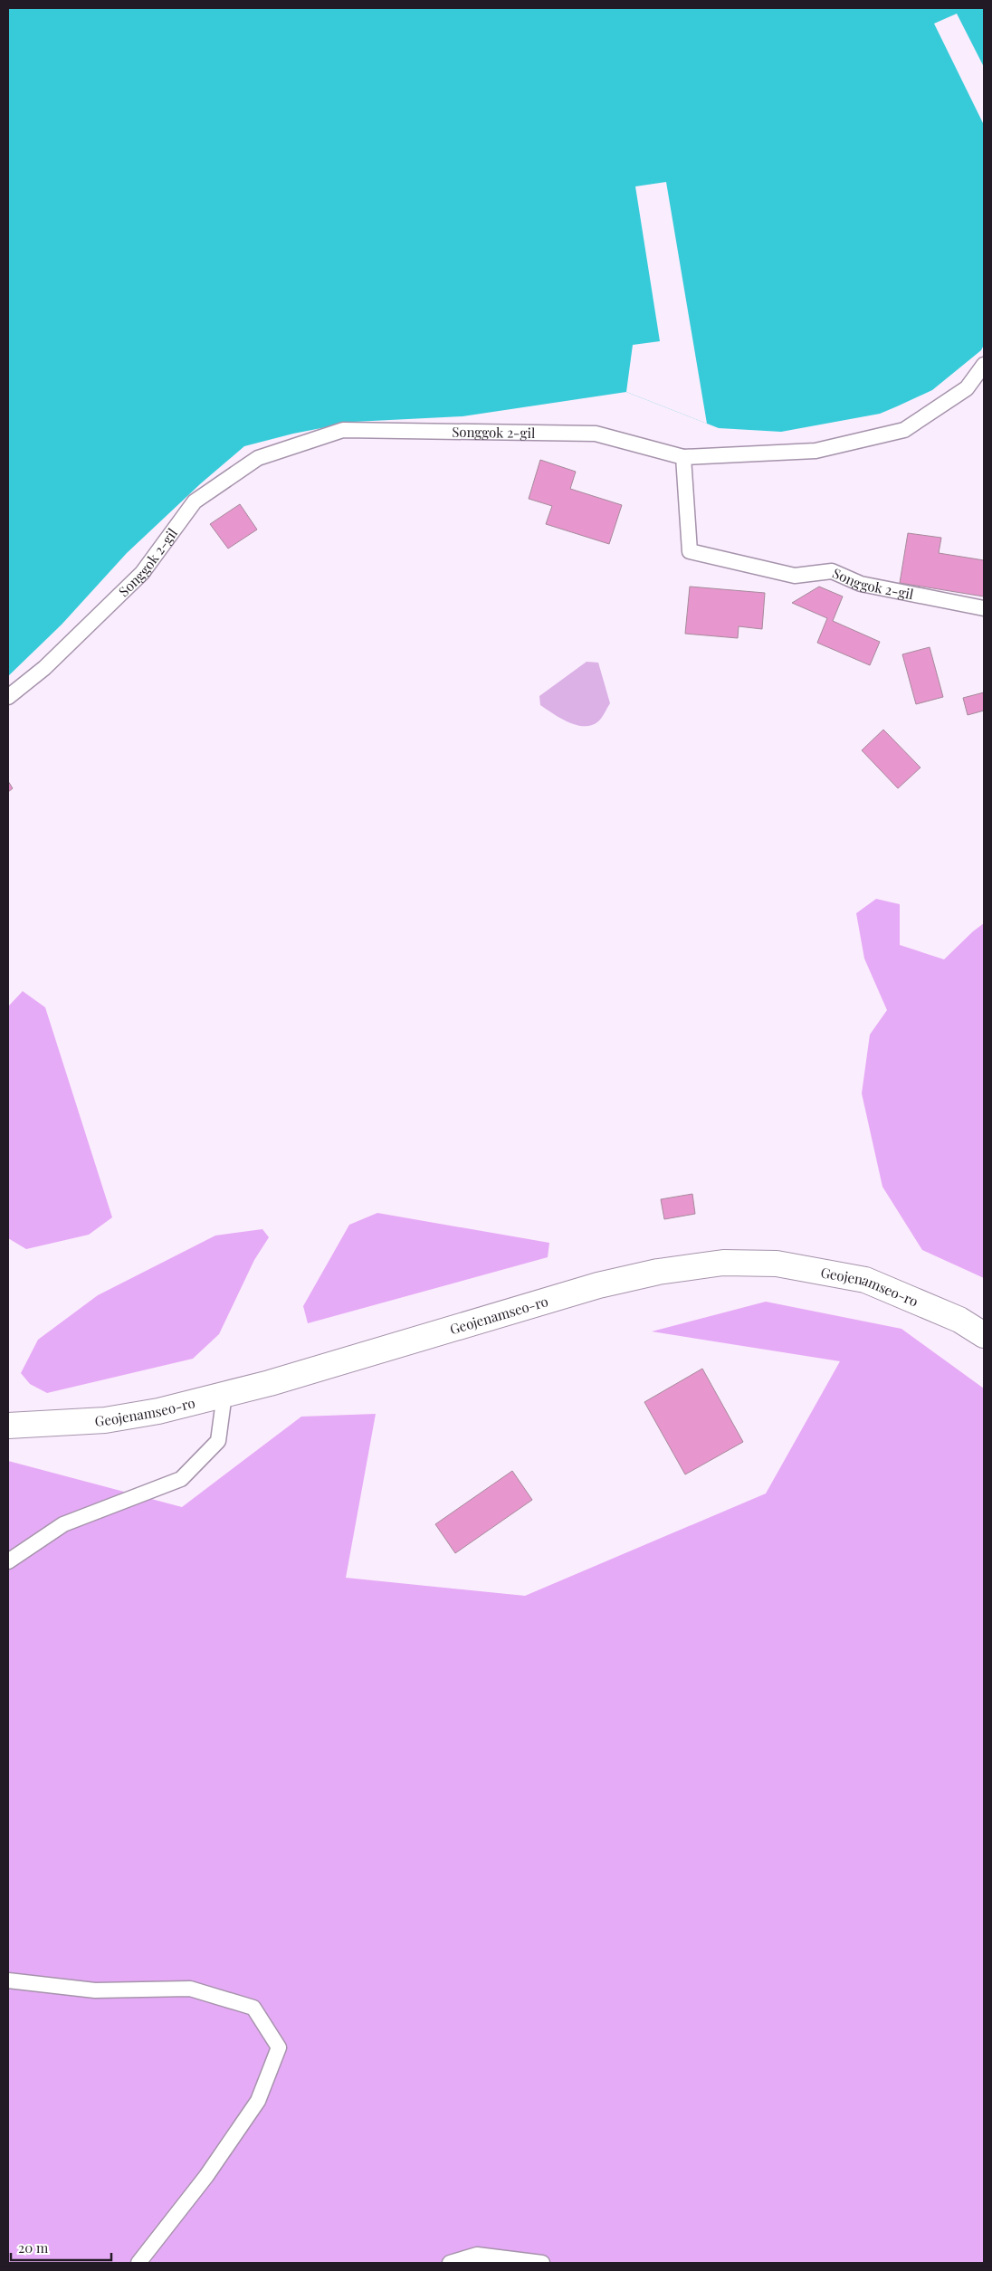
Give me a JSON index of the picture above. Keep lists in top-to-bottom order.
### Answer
{
  "streets": {
    "main road": ["Geojenamseo-ro"],
    "lane": ["Songgok 2-gil"]
  },
  "scale_bar": "20 m"
}
